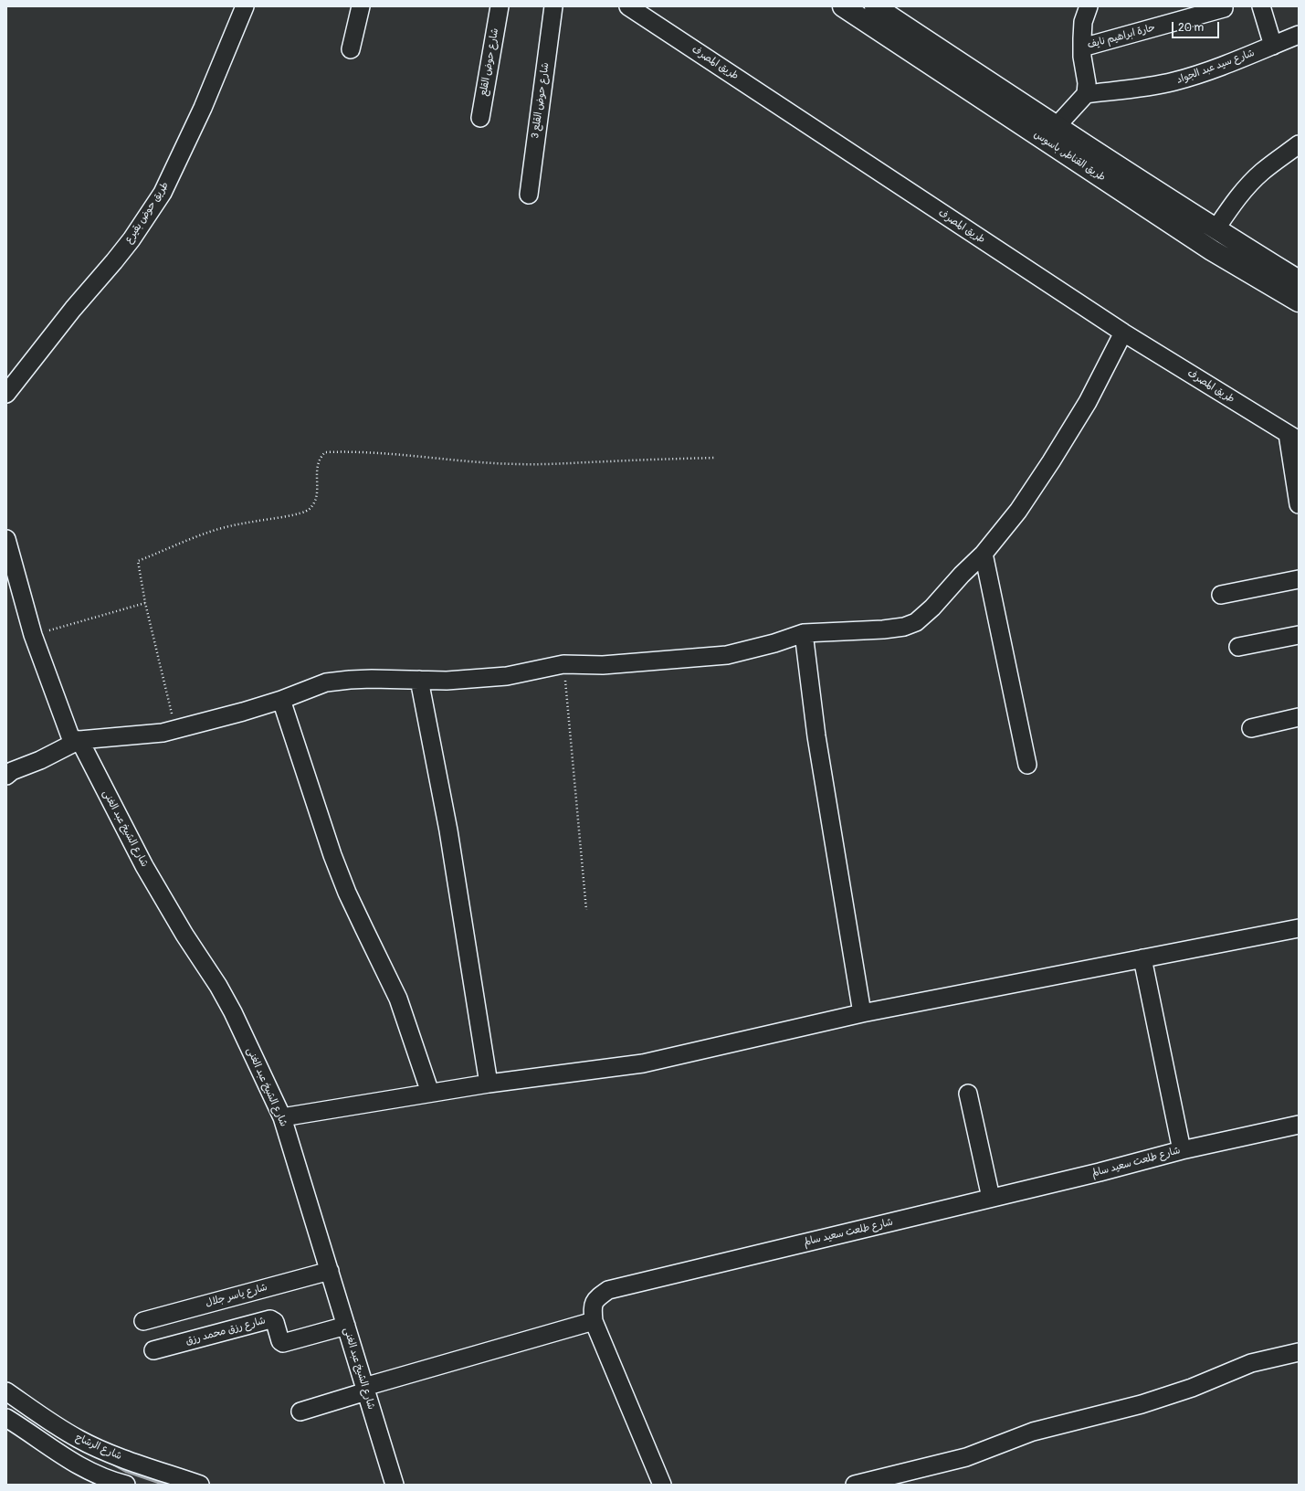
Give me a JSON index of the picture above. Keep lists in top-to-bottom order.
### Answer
{
  "streets": {
    "main road": ["طريق القناطر, باسوس"],
    "street": [
      "حارة ابراهيم نايف",
      "شارع حوض القلع",
      "طريق المصرف",
      "شارع سيد عبد الجواد",
      "شارع حوض القلع 3",
      "طريق حوض بقيرع",
      "شارع الشيخ عبد الغنى",
      "شارع طلعت سعيد سالم",
      "شارع ياسر جلال",
      "شارع رزق محمد رزق",
      "شارع الرشاح"
    ]
  },
  "crossings": [
    ["شارع الشيخ عبد الغنى", "شارع ياسر جلال"],
    ["شارع الشيخ عبد الغنى", "شارع رزق محمد رزق"]
  ],
  "scale_bar": "20 m"
}
